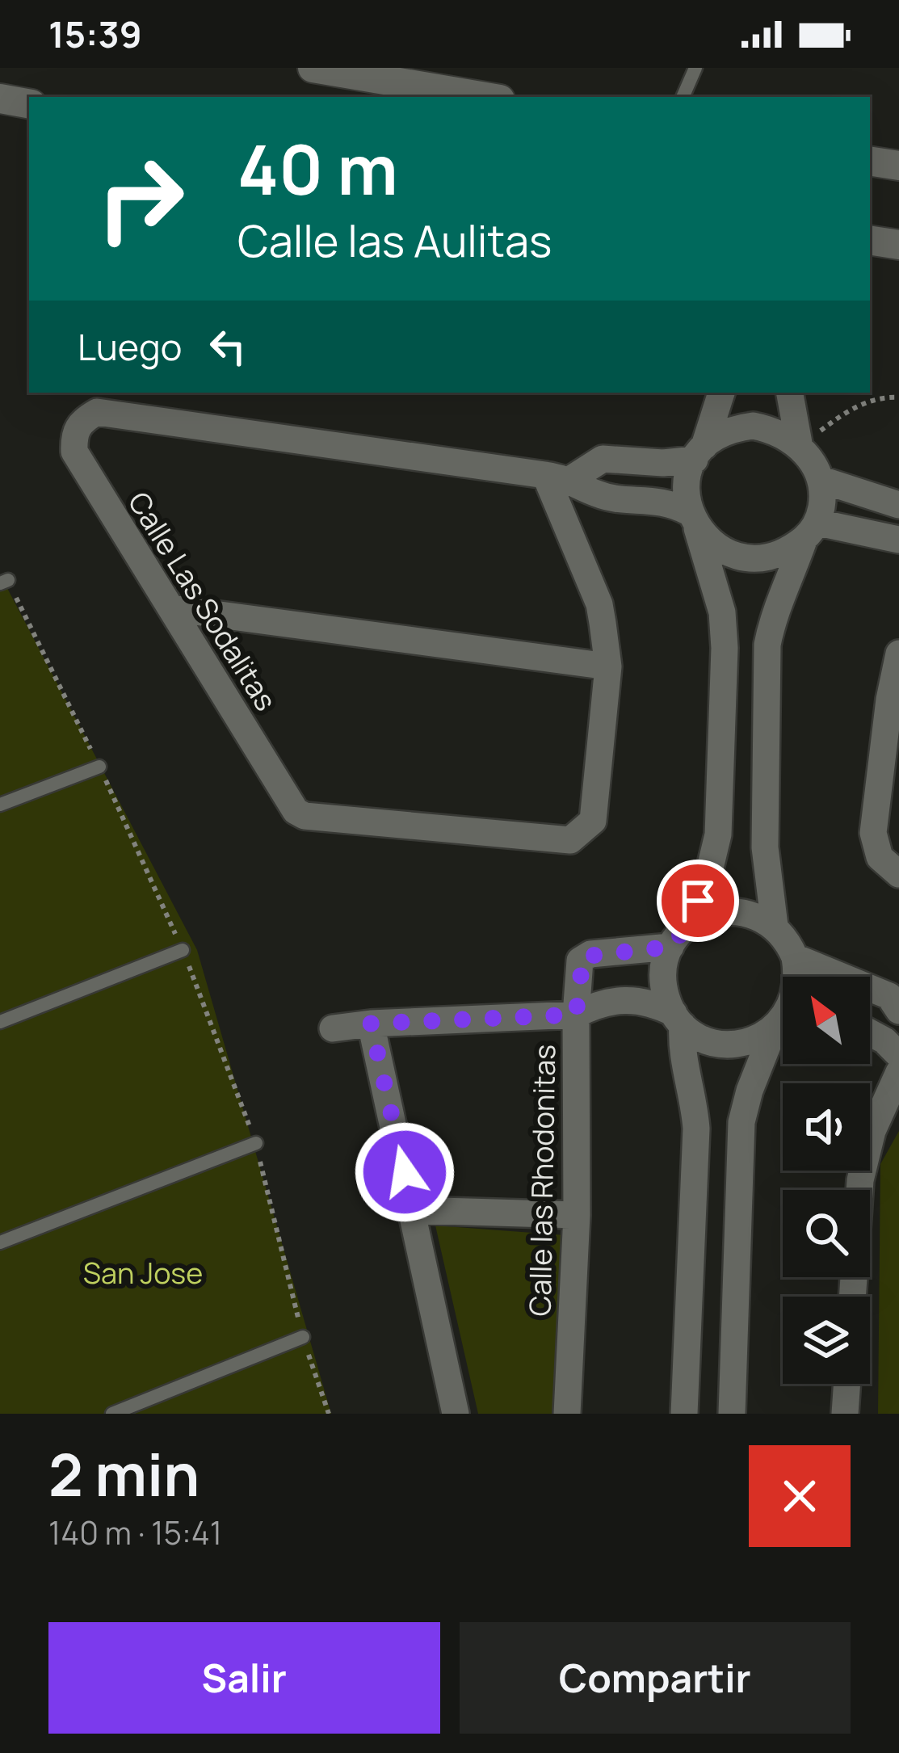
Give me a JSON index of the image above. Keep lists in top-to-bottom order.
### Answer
{
  "streets": {
    "street": ["Calle Las Sodalitas", "Calle las Rhodonitas"]
  },
  "parks": ["San Jose"],
  "north": "top left",
  "page": {
    "status": "15:39",
    "turn": ["40 m", "Calle las Aulitas"],
    "then": "Luego",
    "heading": ["2 min", "140 m · 15:41"],
    "buttons": ["Salir", "Compartir"]
  }
}
